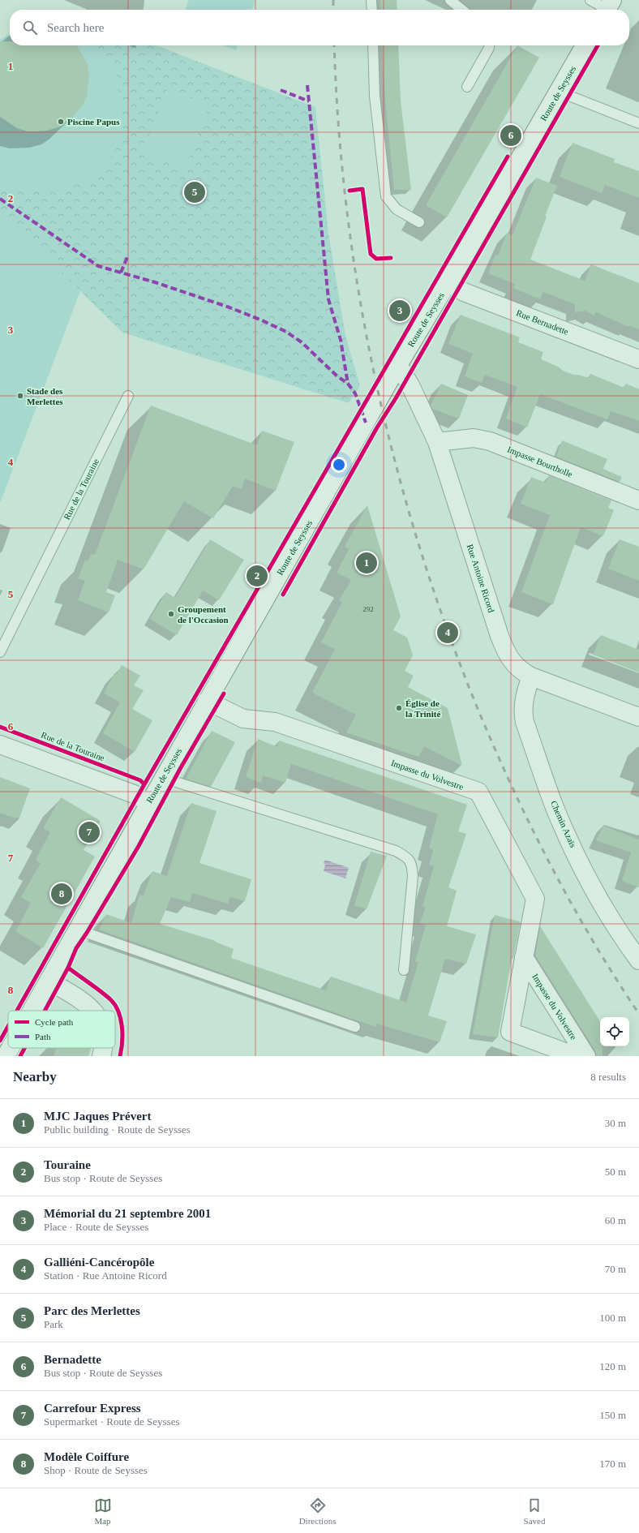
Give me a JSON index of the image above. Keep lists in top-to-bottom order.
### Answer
{
  "streets": {
    "street": [
      "Route de Seysses",
      "Rue Bernadette",
      "Impasse Bourtholle",
      "Rue Antoine Ricord",
      "Impasse du Volvestre",
      "Chemin Azaïs"
    ],
    "lane": ["Rue de la Touraine"]
  },
  "crossings": [
    ["Route de Seysses", "Rue Bernadette"],
    ["Route de Seysses", "Rue Antoine Ricord"],
    ["Route de Seysses", "Impasse du Volvestre"],
    ["Impasse Bourtholle", "Rue Antoine Ricord"],
    ["Rue Antoine Ricord", "Chemin Azaïs"]
  ],
  "places": [
    "Piscine Papus",
    "Stade des Merlettes",
    "Groupement de l'Occasion",
    "Église de la Trinité"
  ],
  "house_numbers": ["292"],
  "legend": ["Cycle path", "Path"],
  "page": {
    "search": "Search here",
    "pins": [
      "6",
      "5",
      "3",
      "1",
      "2",
      "4",
      "7",
      "8"
    ],
    "heading": ["Nearby", "8 results"],
    "list": [
      {
        "mark": "1",
        "name": "MJC Jaques Prévert",
        "note": "Public building · Route de Seysses",
        "value": "30 m"
      },
      {
        "mark": "2",
        "name": "Touraine",
        "note": "Bus stop · Route de Seysses",
        "value": "50 m"
      },
      {
        "mark": "3",
        "name": "Mémorial du 21 septembre 2001",
        "note": "Place · Route de Seysses",
        "value": "60 m"
      },
      {
        "mark": "4",
        "name": "Galliéni-Cancéropôle",
        "note": "Station · Rue Antoine Ricord",
        "value": "70 m"
      },
      {
        "mark": "5",
        "name": "Parc des Merlettes",
        "note": "Park",
        "value": "100 m"
      },
      {
        "mark": "6",
        "name": "Bernadette",
        "note": "Bus stop · Route de Seysses",
        "value": "120 m"
      },
      {
        "mark": "7",
        "name": "Carrefour Express",
        "note": "Supermarket · Route de Seysses",
        "value": "150 m"
      },
      {
        "mark": "8",
        "name": "Modèle Coiffure",
        "note": "Shop · Route de Seysses",
        "value": "170 m"
      }
    ],
    "nav": ["Map", "Directions", "Saved"]
  },
  "grid": {
    "rows": [
      "1",
      "2",
      "3",
      "4",
      "5",
      "6",
      "7",
      "8"
    ]
  }
}
